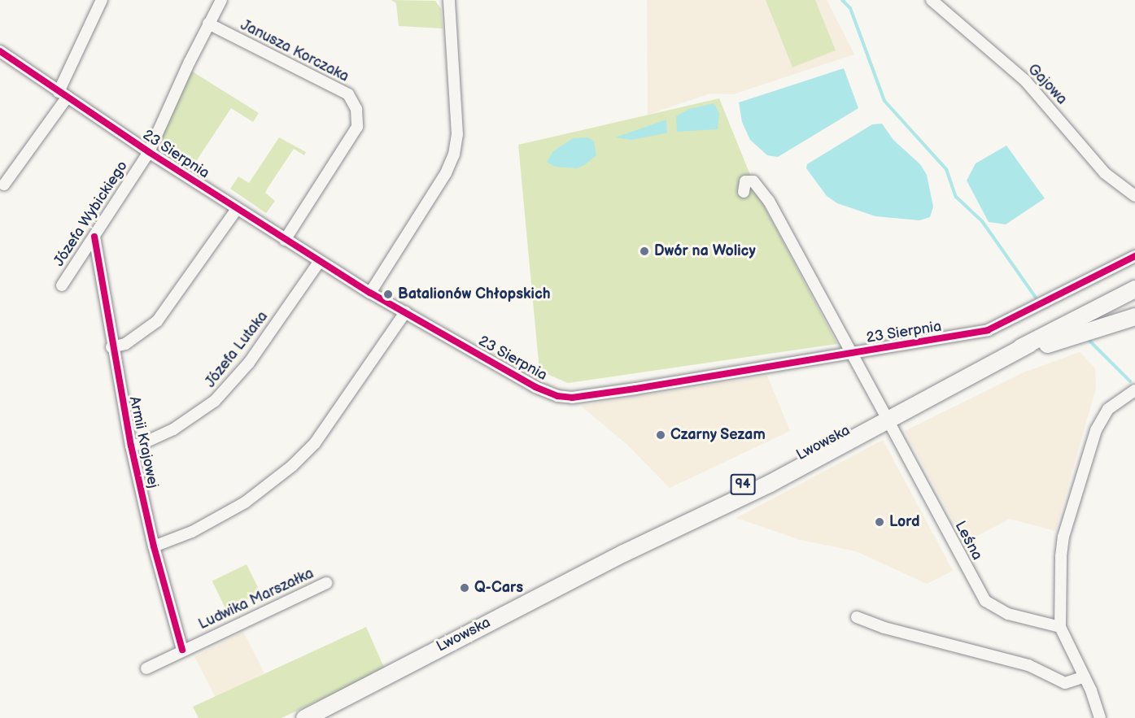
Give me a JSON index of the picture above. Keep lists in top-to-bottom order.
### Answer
{
  "streets": {
    "main road": ["Lwowska", "94"],
    "street": [
      "Janusza Korczaka",
      "Gajowa",
      "23 Sierpnia",
      "Józefa Wybickiego",
      "Józefa Lutaka",
      "Armii Krajowej",
      "Leśna",
      "Ludwika Marszałka"
    ]
  },
  "crossings": [
    ["Janusza Korczaka", "23 Sierpnia"],
    ["Janusza Korczaka", "Józefa Wybickiego"],
    ["23 Sierpnia", "Józefa Wybickiego"],
    ["23 Sierpnia", "Józefa Lutaka"],
    ["23 Sierpnia", "Leśna"],
    ["Józefa Wybickiego", "Armii Krajowej"],
    ["Józefa Lutaka", "Armii Krajowej"],
    ["Armii Krajowej", "Ludwika Marszałka"],
    ["Lwowska", "Leśna"]
  ],
  "places": [
    "Dwór na Wolicy",
    "Batalionów Chłopskich",
    "Czarny Sezam",
    "Lord",
    "Q-Cars"
  ]
}
